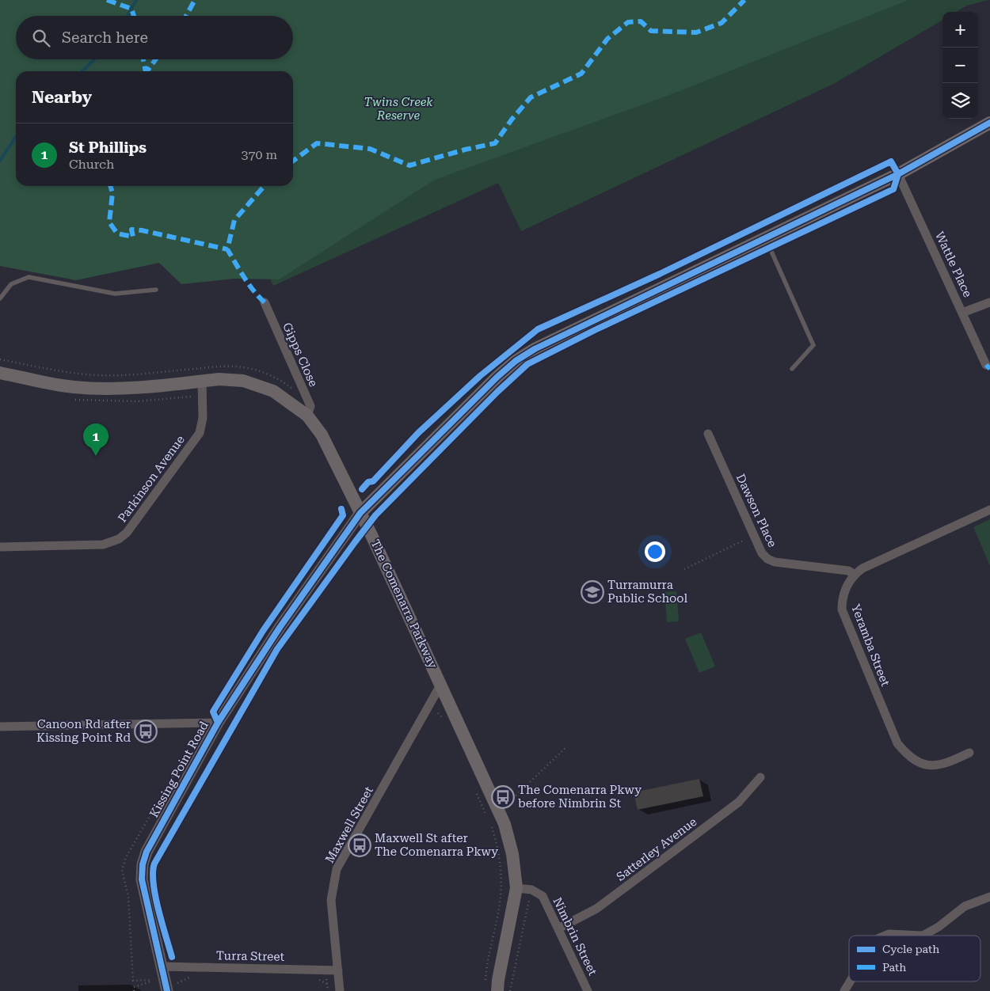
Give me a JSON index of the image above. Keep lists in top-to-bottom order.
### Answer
{
  "streets": {
    "main road": ["The Comenarra Parkway", "Kissing Point Road"],
    "street": [
      "Wattle Place",
      "Gipps Close",
      "Parkinson Avenue",
      "Dawson Place",
      "Yeramba Street",
      "Maxwell Street",
      "Satterley Avenue",
      "Nimbrin Street",
      "Turra Street"
    ]
  },
  "crossings": [
    ["Wattle Place", "Kissing Point Road"],
    ["Gipps Close", "The Comenarra Parkway"],
    ["Parkinson Avenue", "The Comenarra Parkway"],
    ["Dawson Place", "Yeramba Street"],
    ["The Comenarra Parkway", "Kissing Point Road"],
    ["The Comenarra Parkway", "Maxwell Street"],
    ["The Comenarra Parkway", "Nimbrin Street"],
    ["Kissing Point Road", "Turra Street"],
    ["Maxwell Street", "Turra Street"],
    ["Satterley Avenue", "Nimbrin Street"]
  ],
  "parks": ["Twins Creek Reserve"],
  "places": {
    "school or university": ["Turramurra Public School"],
    "bus stop": ["Canoon Rd after Kissing Point Rd", "The Comenarra Pkwy before Nimbrin St", "Maxwell St after The Comenarra Pkwy"]
  },
  "legend": ["Cycle path", "Path"],
  "page": {
    "map_buttons": ["+", "−"],
    "search": "Search here",
    "heading": "Nearby",
    "list": [
      {
        "mark": "1",
        "name": "St Phillips",
        "note": "Church",
        "value": "370 m"
      }
    ],
    "pins": "1"
  }
}
